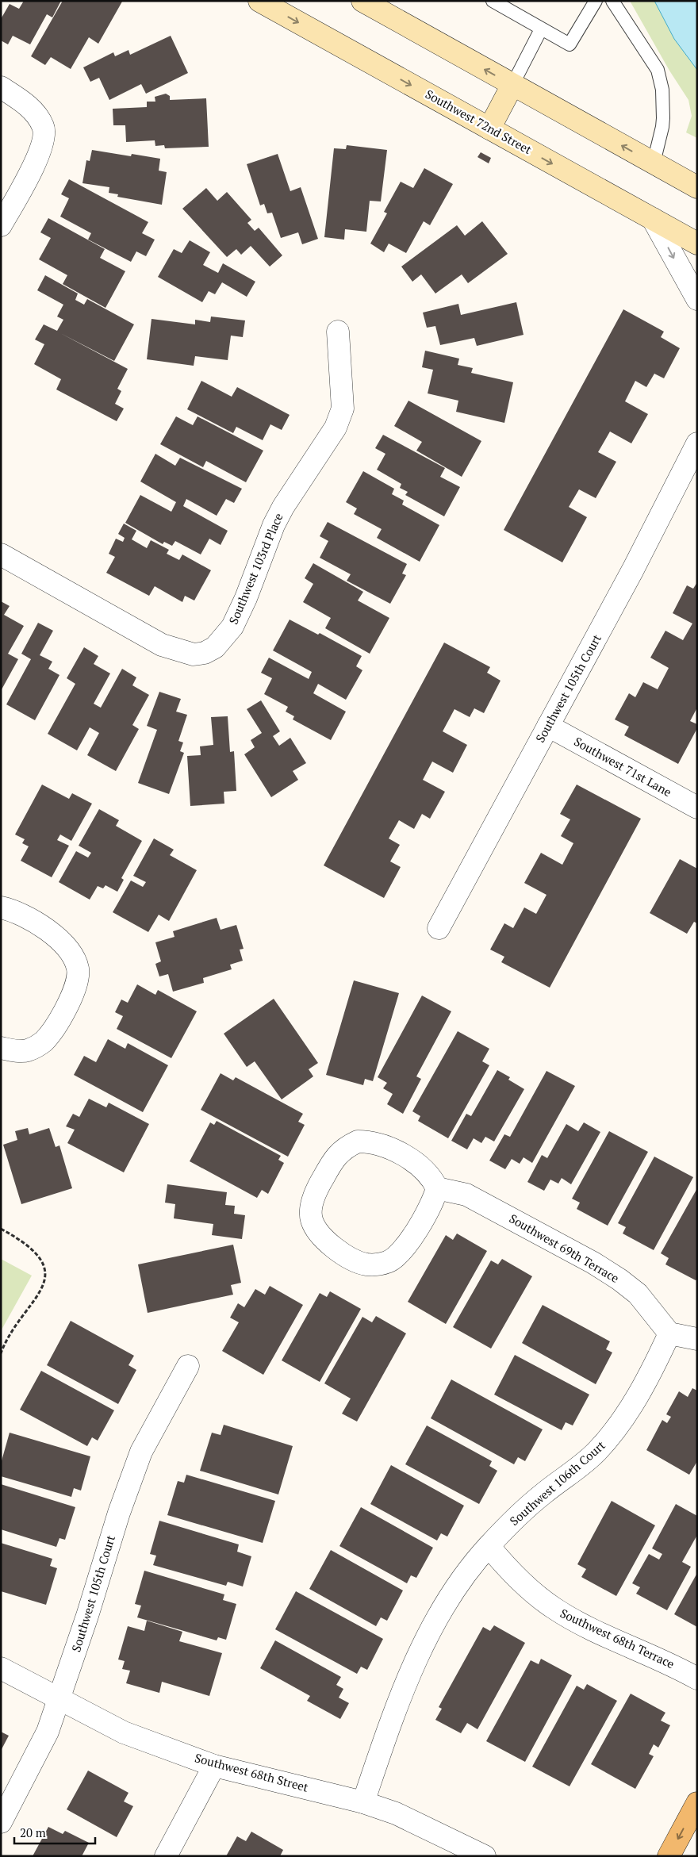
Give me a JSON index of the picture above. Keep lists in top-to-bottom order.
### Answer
{
  "streets": {
    "main road": ["Southwest 72nd Street"],
    "street": [
      "Southwest 103rd Place",
      "Southwest 105th Court",
      "Southwest 71st Lane",
      "Southwest 69th Terrace",
      "Southwest 106th Court",
      "Southwest 68th Terrace",
      "Southwest 68th Street"
    ]
  },
  "crossings": [
    ["Southwest 105th Court", "Southwest 71st Lane"],
    ["Southwest 105th Court", "Southwest 68th Street"],
    ["Southwest 69th Terrace", "Southwest 106th Court"],
    ["Southwest 106th Court", "Southwest 68th Terrace"],
    ["Southwest 106th Court", "Southwest 68th Street"]
  ],
  "scale_bar": "20 m"
}
